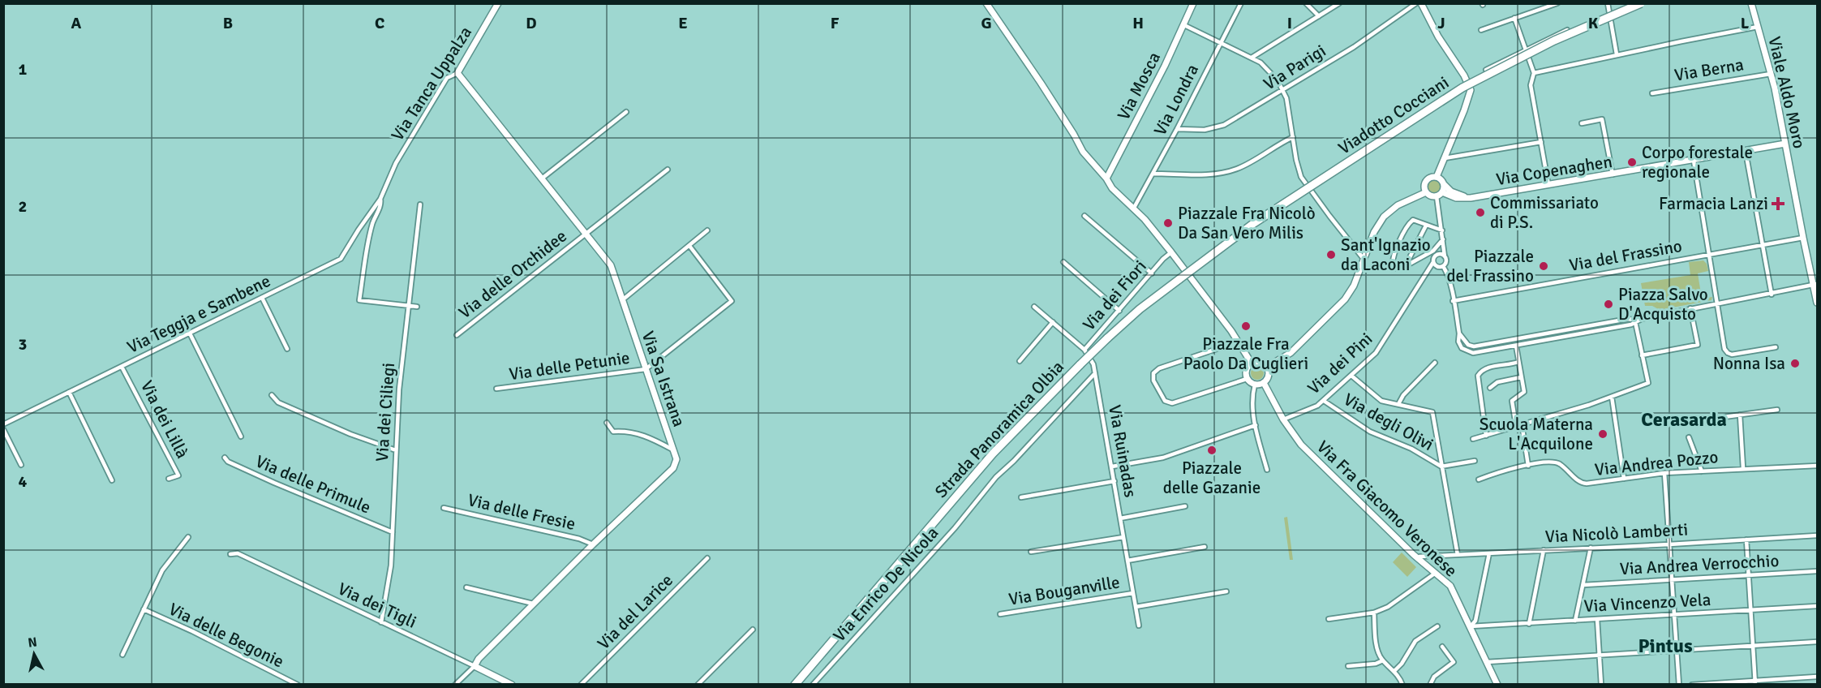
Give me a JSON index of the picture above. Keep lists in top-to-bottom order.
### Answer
{
  "streets": {
    "highway": ["Viadotto Cocciani", "Strada Panoramica Olbia"],
    "street": [
      "Via Parigi",
      "Via Berna",
      "Via Tanca Uppalza",
      "Via Mosca",
      "Viale Aldo Moro",
      "Via Londra",
      "Via Copenaghen",
      "Via del Frassino",
      "Via delle Orchidee",
      "Via dei Fiori",
      "Via Teggja e Sambene",
      "Via dei Pini",
      "Via delle Petunie",
      "Via Sa Istrana",
      "Via dei Ciliegi",
      "Via dei Lillà",
      "Via degli Olivi",
      "Via Ruinadas",
      "Via Andrea Pozzo",
      "Via delle Primule",
      "Via Fra Giacomo Veronese",
      "Via delle Fresie",
      "Via Nicolò Lamberti",
      "Via Andrea Verrocchio",
      "Via Enrico De Nicola",
      "Via Bouganville",
      "Via Vincenzo Vela",
      "Via dei Tigli",
      "Via del Larice",
      "Via delle Begonie"
    ]
  },
  "crossings": [
    ["Via Parigi", "Via Londra"],
    ["Via Berna", "Viale Aldo Moro"],
    ["Via Tanca Uppalza", "Via Teggja e Sambene"],
    ["Via Tanca Uppalza", "Via Sa Istrana"],
    ["Via Tanca Uppalza", "Via dei Ciliegi"],
    ["Viale Aldo Moro", "Via Copenaghen"],
    ["Viale Aldo Moro", "Via del Frassino"],
    ["Viadotto Cocciani", "Strada Panoramica Olbia"],
    ["Via delle Orchidee", "Via Sa Istrana"],
    ["Via dei Fiori", "Via Ruinadas"],
    ["Via Teggja e Sambene", "Via dei Lillà"],
    ["Via dei Pini", "Via degli Olivi"],
    ["Via dei Pini", "Via Fra Giacomo Veronese"],
    ["Via delle Petunie", "Via Sa Istrana"],
    ["Via Sa Istrana", "Via delle Fresie"],
    ["Via Sa Istrana", "Via dei Tigli"],
    ["Via dei Ciliegi", "Via delle Primule"],
    ["Via dei Ciliegi", "Via dei Tigli"],
    ["Via Ruinadas", "Via Enrico De Nicola"],
    ["Via Ruinadas", "Via Bouganville"],
    ["Via Fra Giacomo Veronese", "Via Nicolò Lamberti"],
    ["Via Fra Giacomo Veronese", "Via Vincenzo Vela"]
  ],
  "districts": ["Cerasarda", "Pintus"],
  "places": {
    "other": [
      "Corpo forestale regionale",
      "Commissariato di P.S.",
      "Piazzale Fra Nicolò Da San Vero Milis",
      "Sant'Ignazio da Laconi",
      "Piazzale del Frassino",
      "Piazza Salvo D'Acquisto",
      "Piazzale Fra Paolo Da Cuglieri",
      "Nonna Isa",
      "Scuola Materna L'Acquilone",
      "Piazzale delle Gazanie"
    ],
    "health": ["Farmacia Lanzi"]
  },
  "north": "top",
  "grid": {
    "columns": [
      "A",
      "B",
      "C",
      "D",
      "E",
      "F",
      "G",
      "H",
      "I",
      "J",
      "K",
      "L"
    ],
    "rows": [
      "1",
      "2",
      "3",
      "4"
    ]
  }
}
